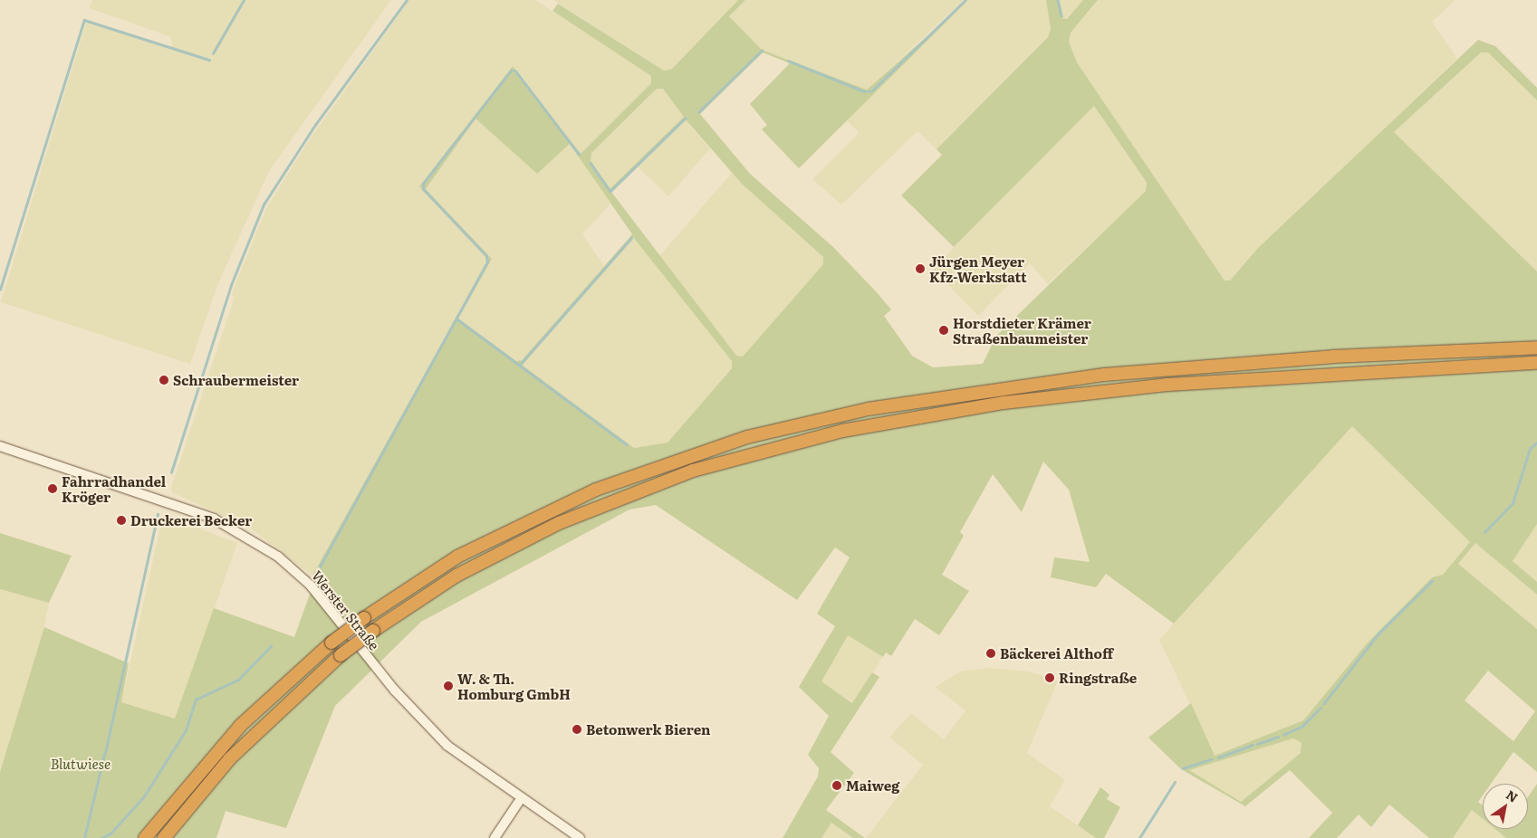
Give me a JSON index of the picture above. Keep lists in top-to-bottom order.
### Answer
{
  "streets": {
    "main road": ["Werster Straße"]
  },
  "parks": ["Blutwiese"],
  "places": [
    "Jürgen Meyer Kfz-Werkstatt",
    "Horstdieter Krämer Straßenbaumeister",
    "Schraubermeister",
    "Fahrradhandel Kröger",
    "Druckerei Becker",
    "Bäckerei Althoff",
    "Ringstraße",
    "W. & Th. Homburg GmbH",
    "Betonwerk Bieren",
    "Maiweg"
  ],
  "north": "top right"
}
